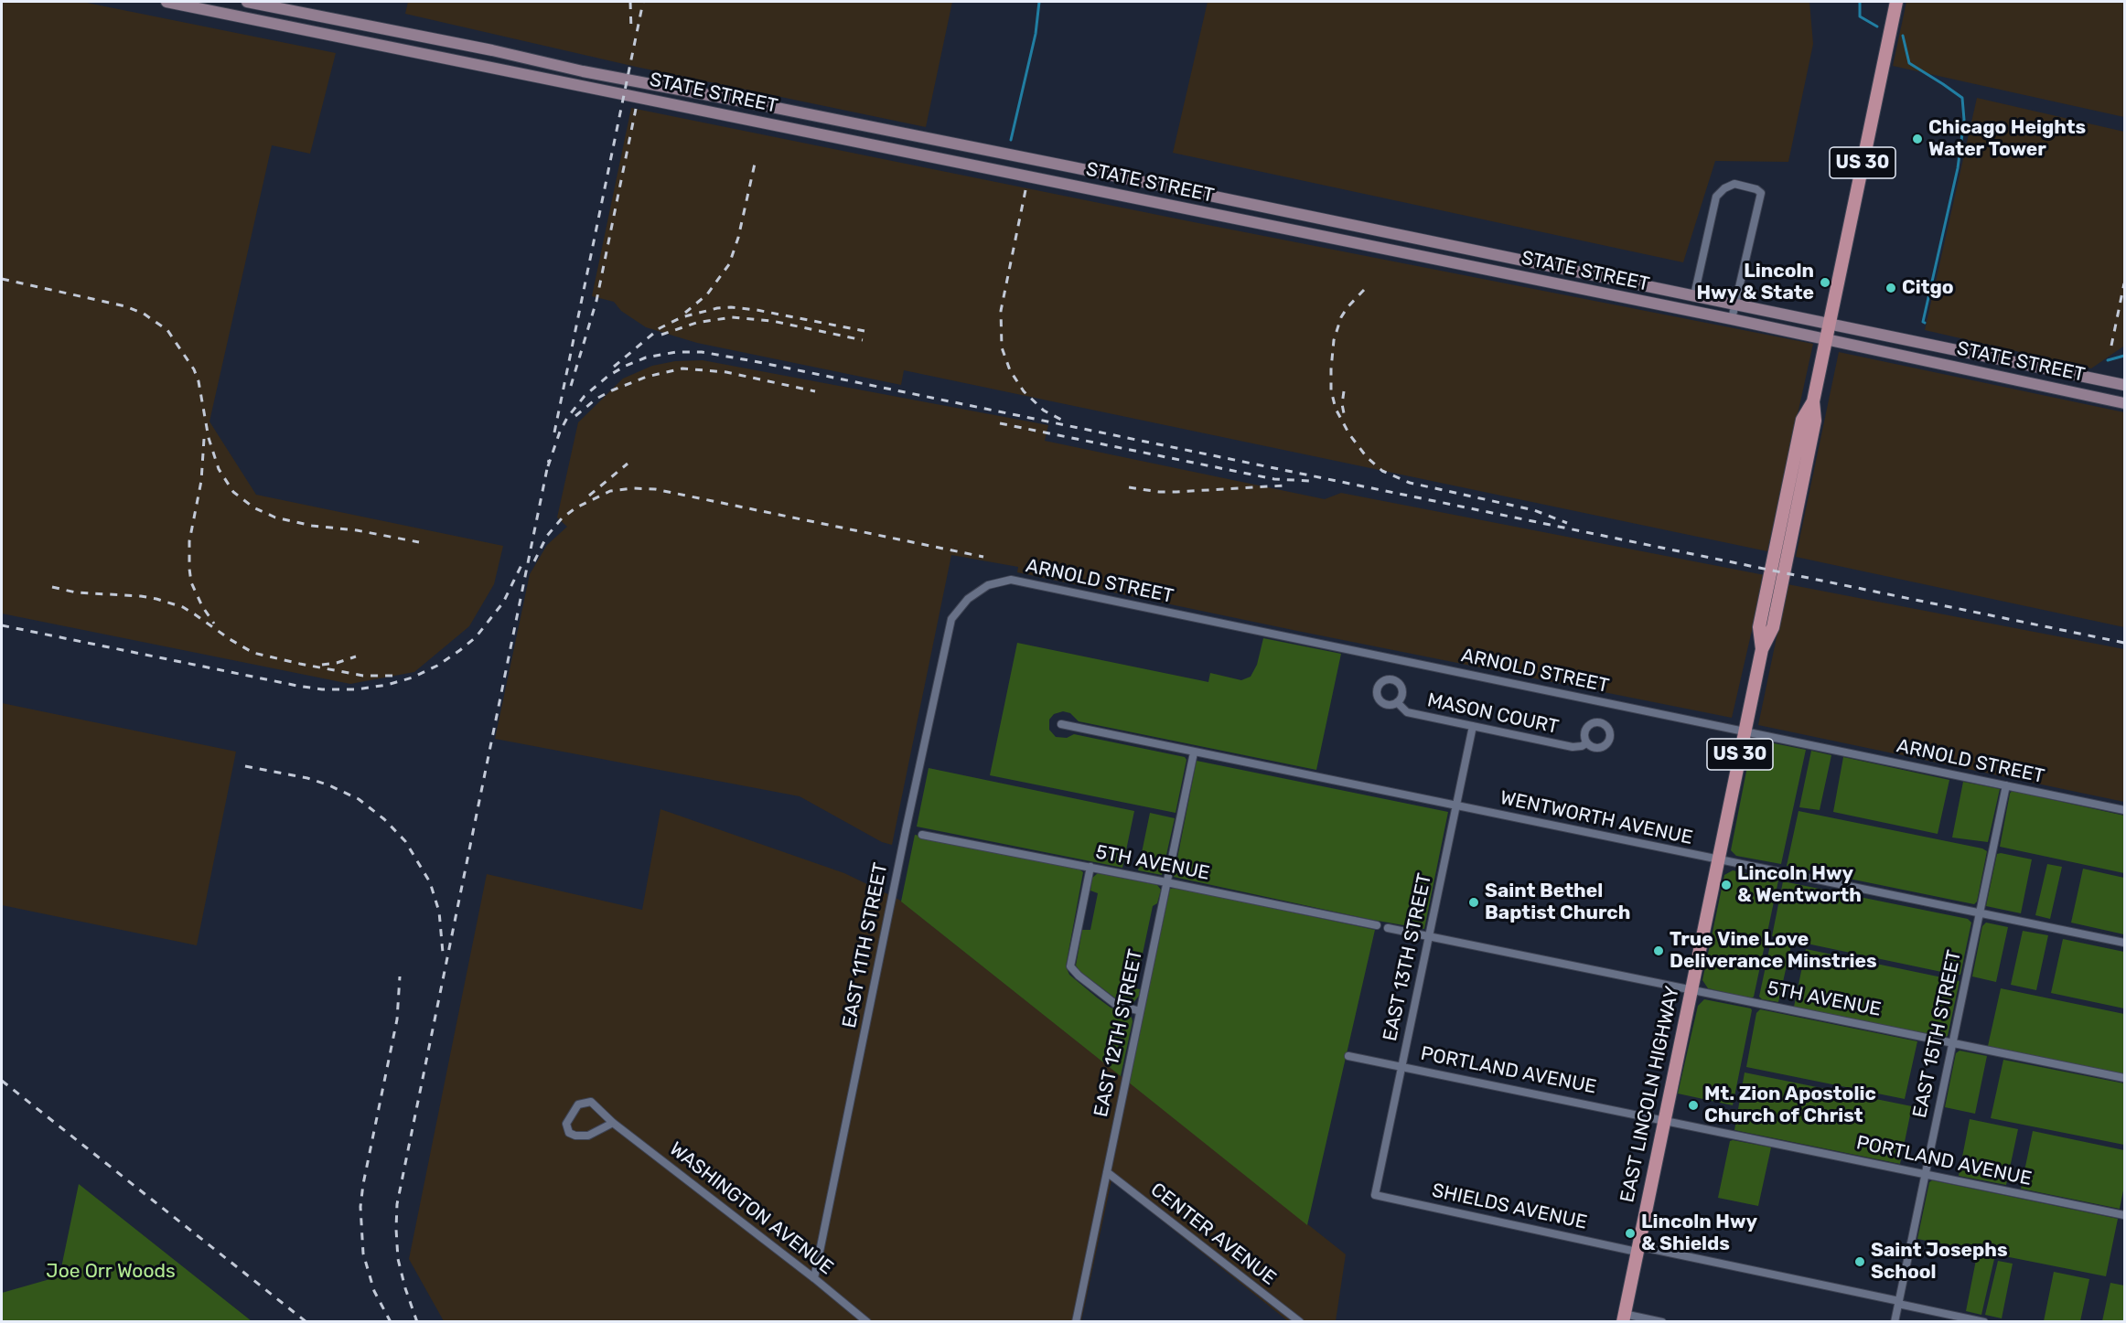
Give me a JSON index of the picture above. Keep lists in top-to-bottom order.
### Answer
{
  "streets": {
    "main road": ["US 30", "EAST LINCOLN HIGHWAY"],
    "street": [
      "STATE STREET",
      "ARNOLD STREET",
      "MASON COURT",
      "WENTWORTH AVENUE",
      "5TH AVENUE",
      "EAST 11TH STREET",
      "EAST 13TH STREET",
      "EAST 12TH STREET",
      "EAST 15TH STREET",
      "PORTLAND AVENUE",
      "SHIELDS AVENUE",
      "WASHINGTON AVENUE",
      "CENTER AVENUE"
    ]
  },
  "crossings": [
    ["STATE STREET", "EAST LINCOLN HIGHWAY"],
    ["ARNOLD STREET", "EAST 11TH STREET"],
    ["ARNOLD STREET", "EAST 15TH STREET"],
    ["ARNOLD STREET", "EAST LINCOLN HIGHWAY"],
    ["MASON COURT", "EAST 13TH STREET"],
    ["WENTWORTH AVENUE", "EAST 13TH STREET"],
    ["WENTWORTH AVENUE", "EAST 12TH STREET"],
    ["WENTWORTH AVENUE", "EAST 15TH STREET"],
    ["WENTWORTH AVENUE", "EAST LINCOLN HIGHWAY"],
    ["5TH AVENUE", "EAST 13TH STREET"],
    ["5TH AVENUE", "EAST 12TH STREET"],
    ["5TH AVENUE", "EAST 15TH STREET"],
    ["5TH AVENUE", "EAST LINCOLN HIGHWAY"],
    ["EAST 11TH STREET", "WASHINGTON AVENUE"],
    ["EAST 13TH STREET", "PORTLAND AVENUE"],
    ["EAST 13TH STREET", "SHIELDS AVENUE"],
    ["EAST 12TH STREET", "CENTER AVENUE"],
    ["EAST 15TH STREET", "PORTLAND AVENUE"],
    ["EAST 15TH STREET", "SHIELDS AVENUE"],
    ["PORTLAND AVENUE", "EAST LINCOLN HIGHWAY"],
    ["EAST LINCOLN HIGHWAY", "SHIELDS AVENUE"]
  ],
  "parks": ["Joe Orr Woods"],
  "places": [
    "Chicago Heights Water Tower",
    "Lincoln Hwy & State",
    "Citgo",
    "Lincoln Hwy & Wentworth",
    "Saint Bethel Baptist Church",
    "True Vine Love Deliverance Minstries",
    "Mt. Zion Apostolic Church of Christ",
    "Lincoln Hwy & Shields",
    "Saint Josephs School"
  ]
}
